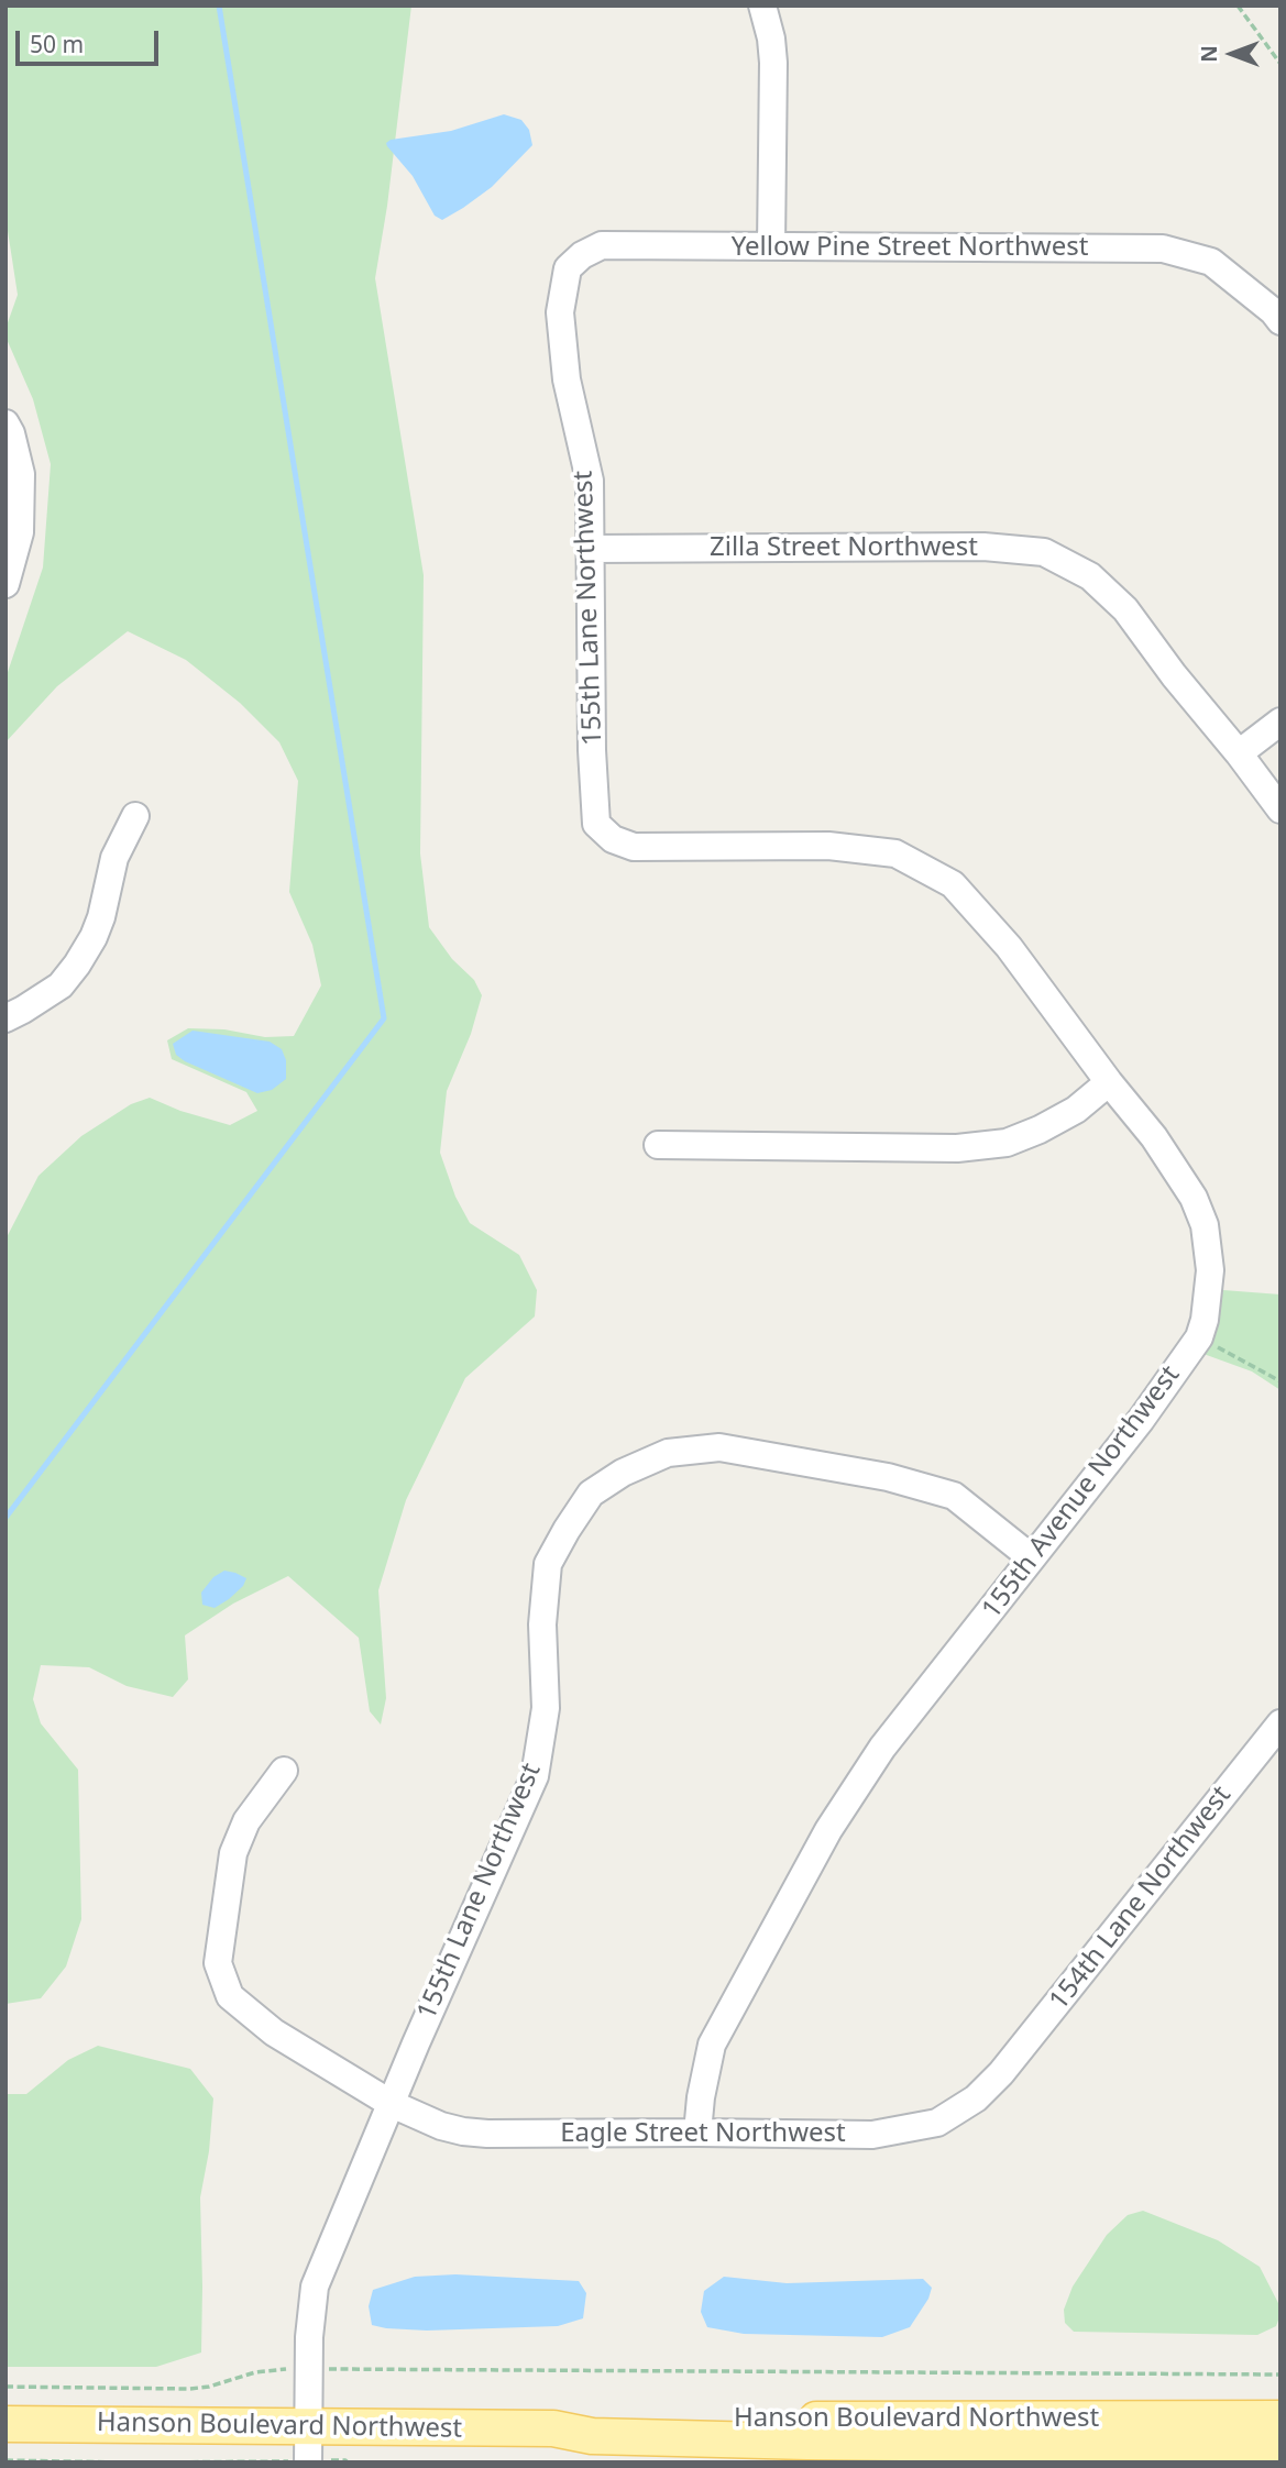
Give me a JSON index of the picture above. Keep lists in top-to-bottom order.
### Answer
{
  "streets": {
    "main road": ["Hanson Boulevard Northwest"],
    "street": [
      "Yellow Pine Street Northwest",
      "Zilla Street Northwest",
      "155th Lane Northwest",
      "155th Avenue Northwest",
      "154th Lane Northwest",
      "Eagle Street Northwest"
    ]
  },
  "crossings": [
    ["Yellow Pine Street Northwest", "155th Lane Northwest"],
    ["Zilla Street Northwest", "155th Lane Northwest"],
    ["155th Lane Northwest", "155th Avenue Northwest"],
    ["155th Lane Northwest", "Eagle Street Northwest"],
    ["155th Lane Northwest", "Hanson Boulevard Northwest"],
    ["155th Avenue Northwest", "Eagle Street Northwest"],
    ["154th Lane Northwest", "Eagle Street Northwest"]
  ],
  "scale_bar": "50 m",
  "north": "left"
}
